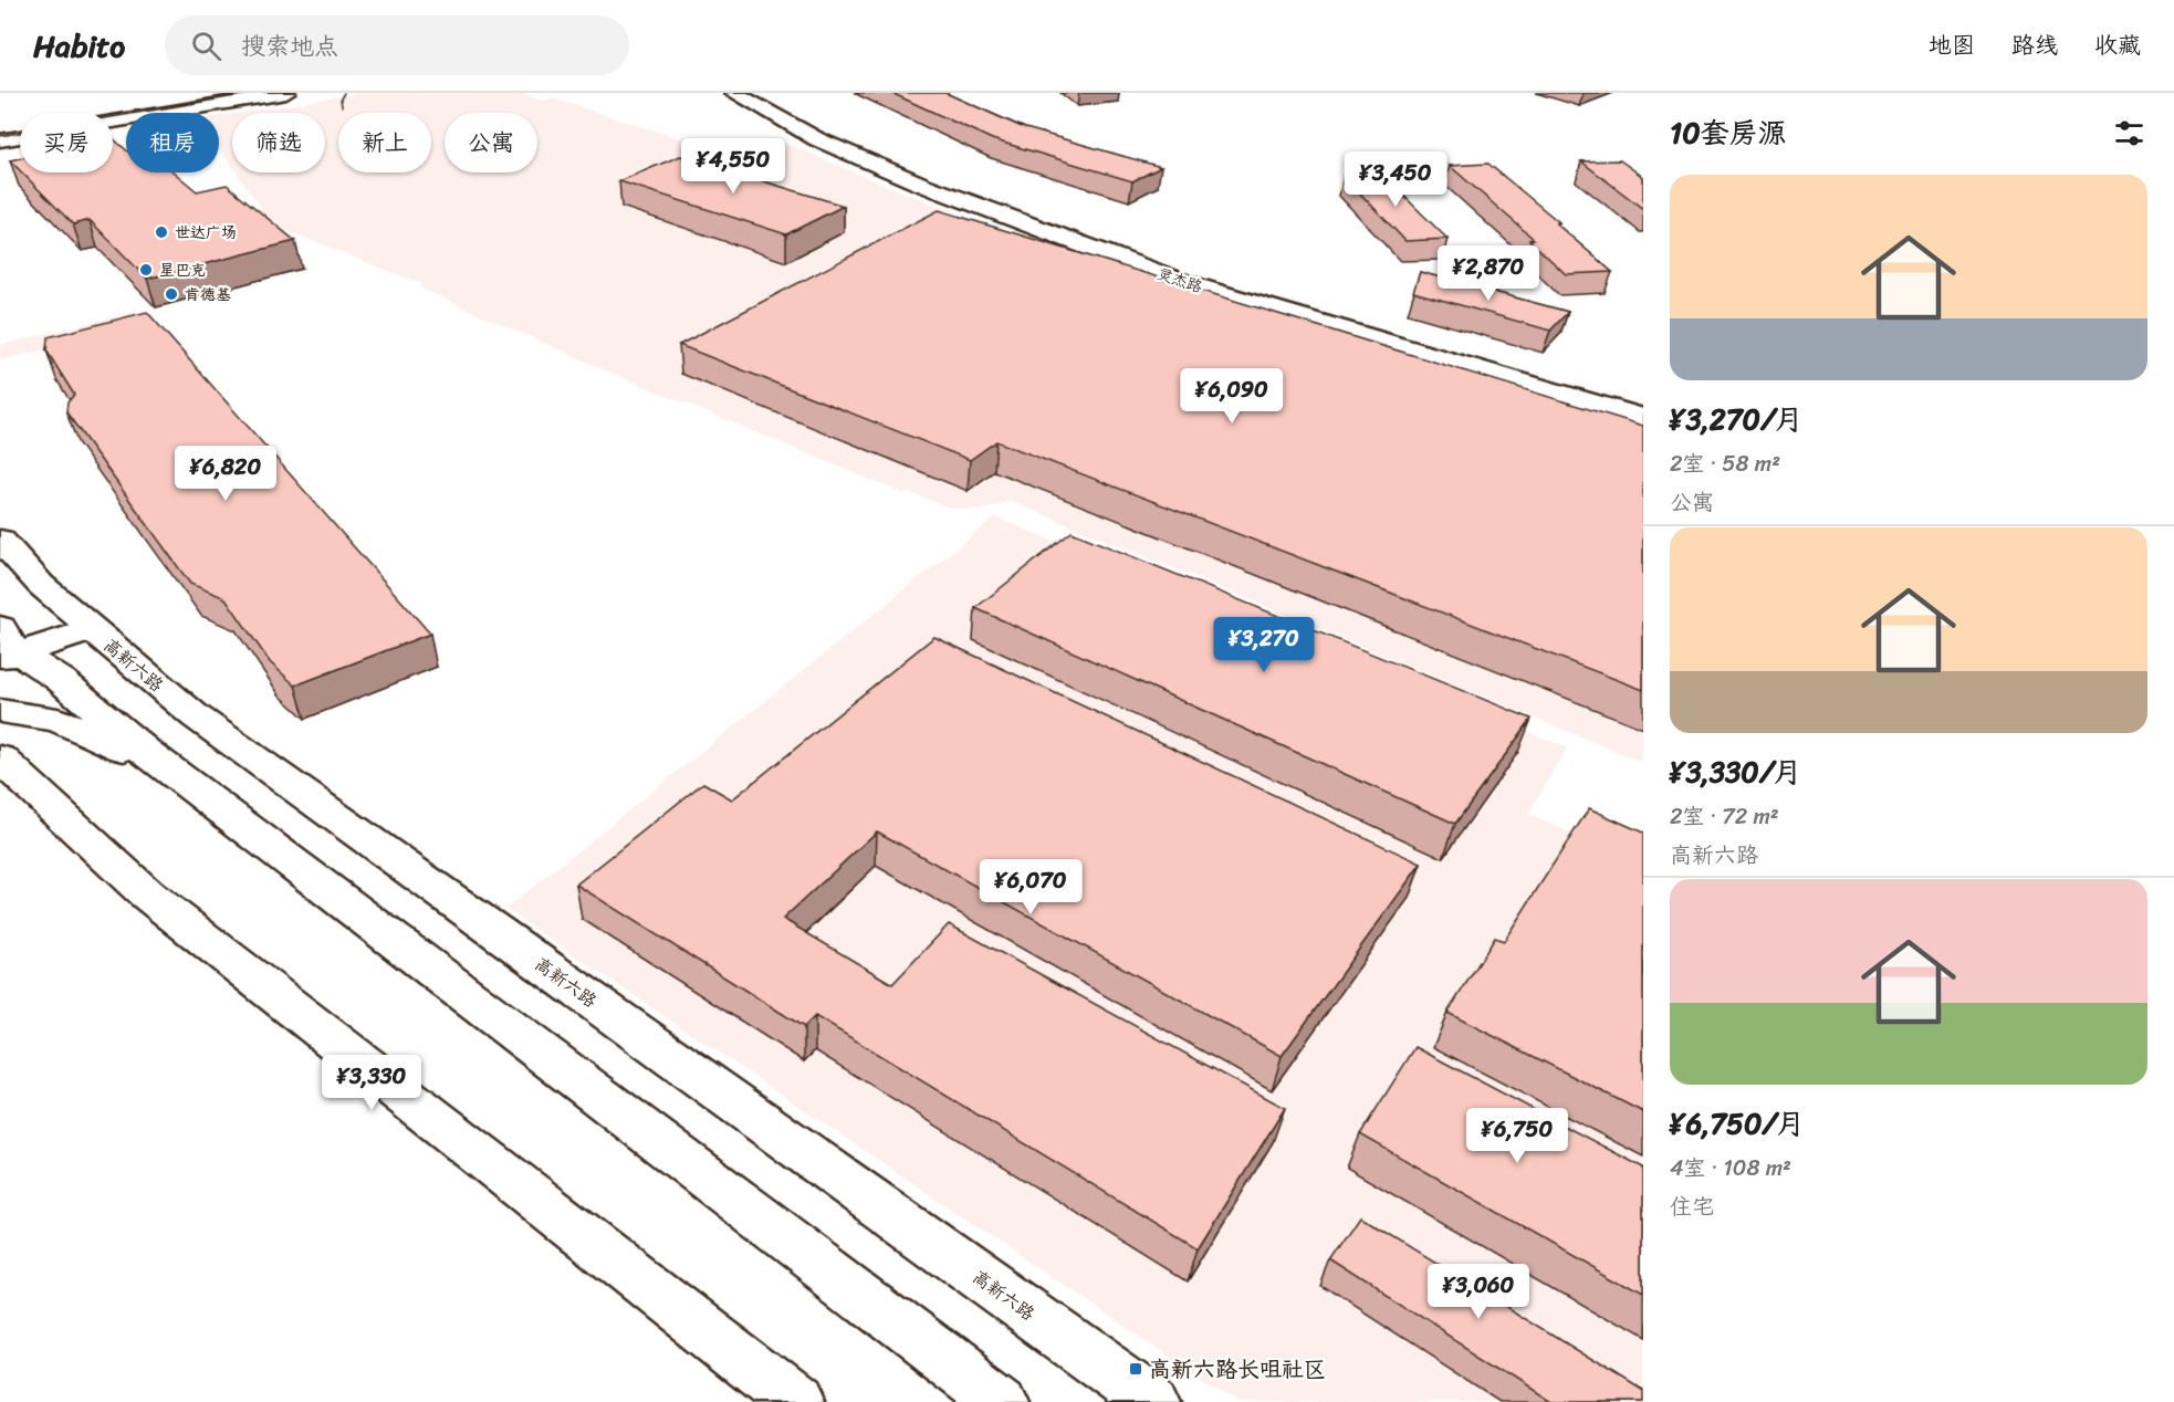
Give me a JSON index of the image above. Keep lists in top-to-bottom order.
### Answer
{
  "streets": {
    "main road": ["灵杰路", "高新六路"]
  },
  "places": {
    "other": ["世达广场", "星巴克", "肯德基"],
    "transit": ["高新六路长咀社区"]
  },
  "page": {
    "header": "Habito",
    "search": "搜索地点",
    "nav": ["地图", "路线", "收藏"],
    "heading": "10套房源",
    "chip": [
      "买房",
      "租房",
      "筛选",
      "新上",
      "公寓"
    ],
    "price": [
      "¥4,550",
      "¥3,450",
      "¥2,870",
      "¥6,090",
      "¥6,820",
      "¥3,270",
      "¥6,070",
      "¥3,330",
      "¥6,750",
      "¥3,060"
    ],
    "list": [
      {
        "name": "¥3,270/月",
        "note": "2室 · 58 m² · 公寓"
      },
      {
        "name": "¥3,330/月",
        "note": "2室 · 72 m² · 高新六路"
      },
      {
        "name": "¥6,750/月",
        "note": "4室 · 108 m² · 住宅"
      }
    ]
  }
}
